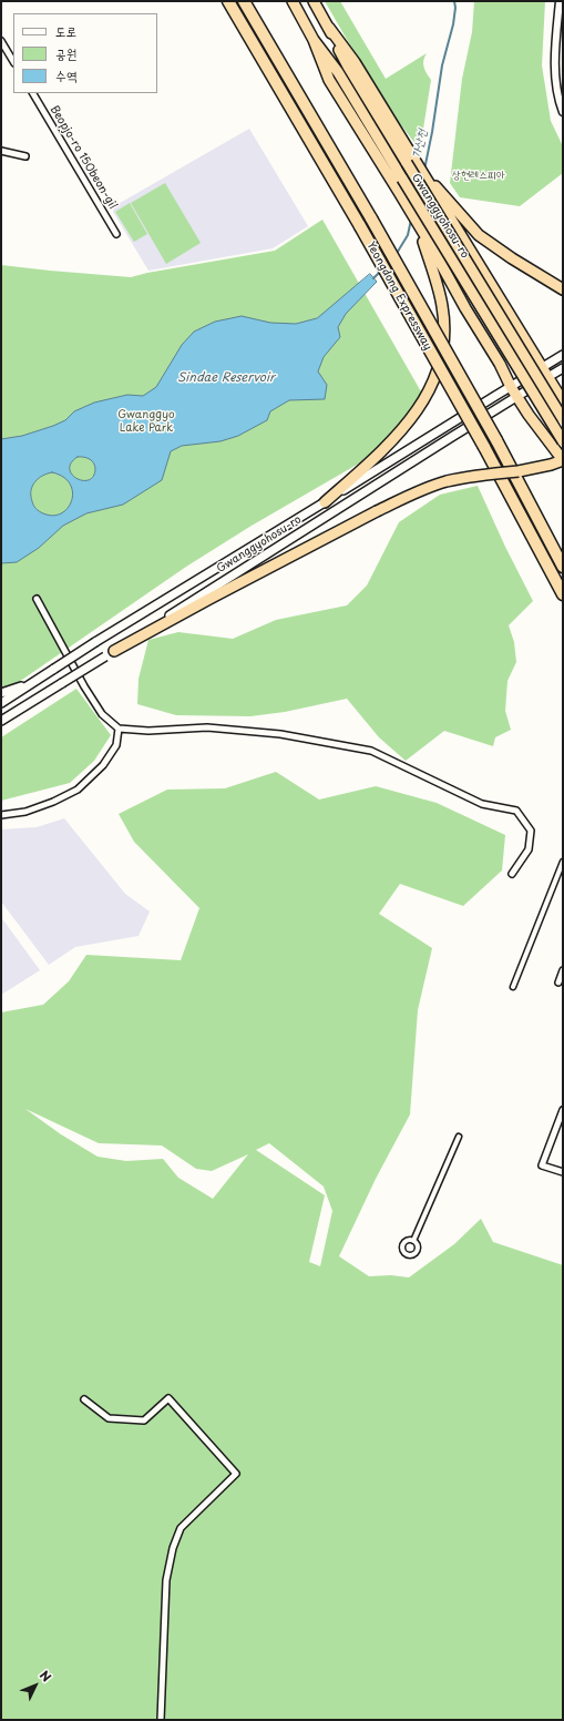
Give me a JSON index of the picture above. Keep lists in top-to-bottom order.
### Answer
{
  "streets": {
    "highway": ["Gwanggyohosu-ro", "Yeongdong Expressway"],
    "street": ["Beopjo-ro 150beon-gil"]
  },
  "water": ["가산천", "Sindae Reservoir"],
  "parks": ["상현레스피아", "Gwanggyo Lake Park"],
  "legend": ["도로", "공원", "수역"],
  "north": "top right"
}
